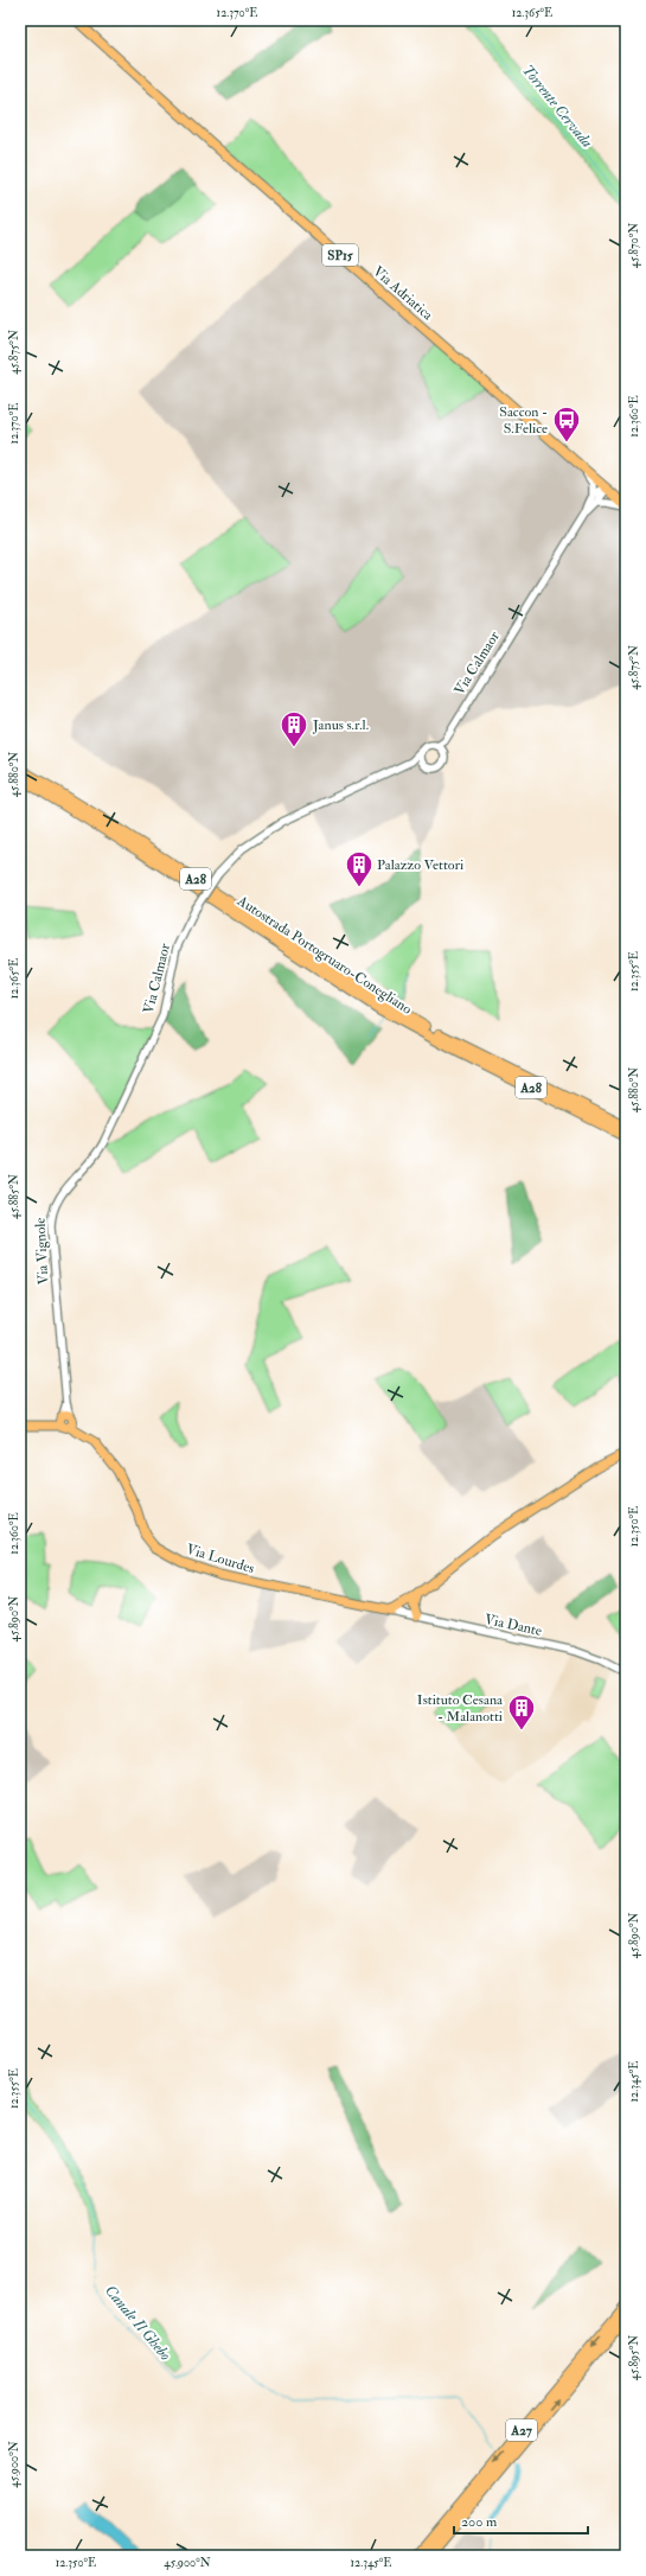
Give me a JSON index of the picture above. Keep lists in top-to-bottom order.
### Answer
{
  "streets": {
    "highway": ["A28", "Autostrada Portogruaro-Conegliano", "A27"],
    "main road": ["SP15", "Via Adriatica", "Via Lourdes"],
    "street": ["Via Calmaor", "Via Vignole", "Via Dante"]
  },
  "crossings": [
    ["SP15", "Via Adriatica"],
    ["SP15", "Via Calmaor"],
    ["Via Adriatica", "Via Calmaor"],
    ["Via Calmaor", "Via Vignole"],
    ["Via Vignole", "Via Lourdes"],
    ["Via Lourdes", "Via Dante"]
  ],
  "water": ["Torrente Cervada", "Canale Il Ghebo"],
  "places": {
    "bus stop": ["Saccon - S.Felice"],
    "building": ["Janus s.r.l.", "Palazzo Vettori", "Istituto Cesana - Malanotti"]
  },
  "scale_bar": "200 m",
  "coordinates": [
    "12.370°E",
    "12.365°E",
    "45.870°N",
    "45.875°N",
    "12.360°E",
    "45.880°N",
    "12.355°E",
    "45.885°N",
    "12.350°E",
    "45.890°N",
    "12.345°E",
    "45.895°N",
    "45.900°N"
  ]
}
